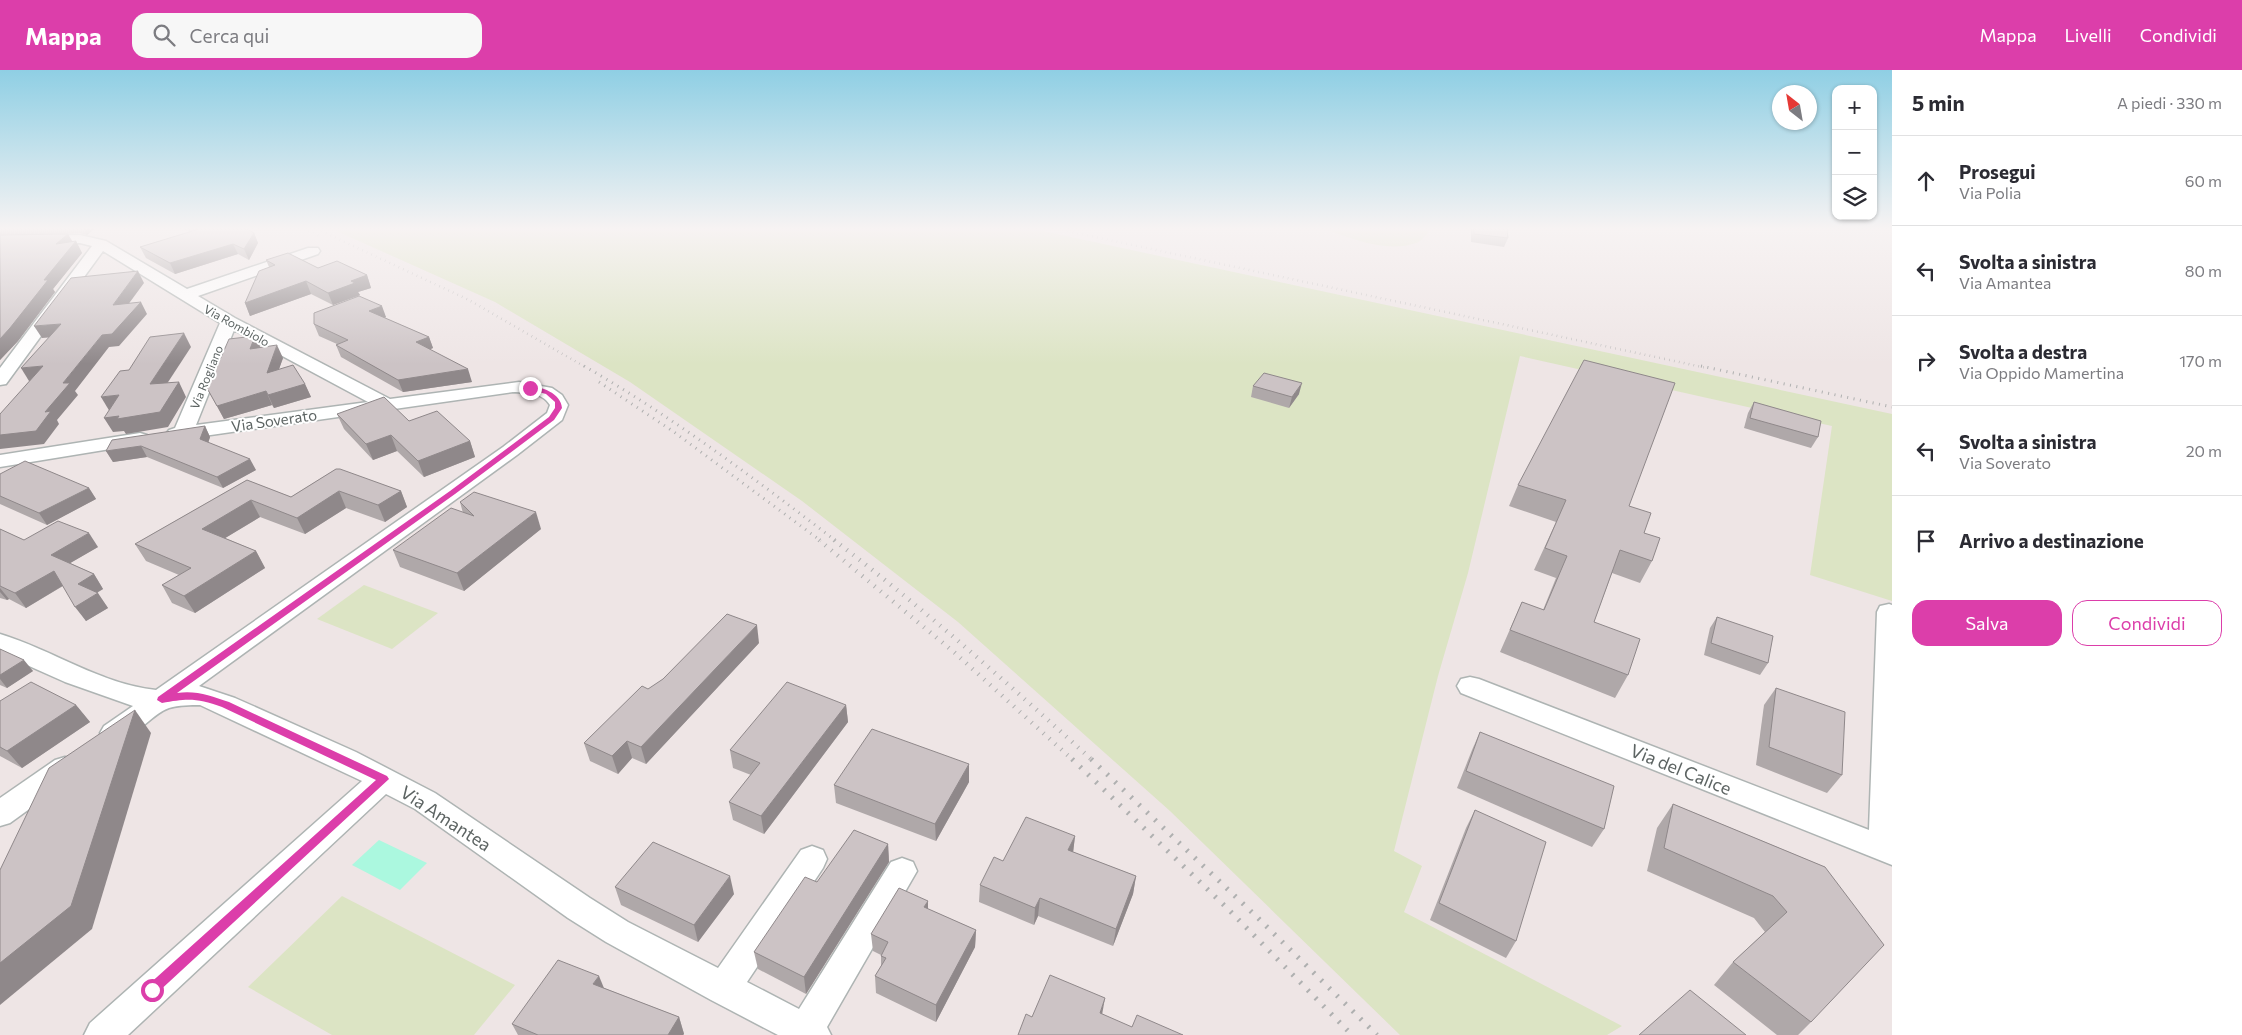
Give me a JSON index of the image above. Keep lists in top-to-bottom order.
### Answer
{
  "streets": {
    "street": [
      "Via Rombiolo",
      "Via Rogliano",
      "Via Soverato",
      "Via del Calice",
      "Via Amantea"
    ]
  },
  "crossings": [
    ["Via Rombiolo", "Via Rogliano"],
    ["Via Rombiolo", "Via Soverato"],
    ["Via Rogliano", "Via Soverato"],
    ["Via Soverato", "Via Amantea"]
  ],
  "north": "top left",
  "page": {
    "header": "Mappa",
    "search": "Cerca qui",
    "nav": ["Mappa", "Livelli", "Condividi"],
    "heading": ["5 min", "A piedi · 330 m"],
    "map_buttons": ["+", "−"],
    "list": [
      ["Prosegui", "Via Polia", "60 m"],
      ["Svolta a sinistra", "Via Amantea", "80 m"],
      ["Svolta a destra", "Via Oppido Mamertina", "170 m"],
      ["Svolta a sinistra", "Via Soverato", "20 m"],
      "Arrivo a destinazione"
    ],
    "buttons": ["Salva", "Condividi"]
  }
}
